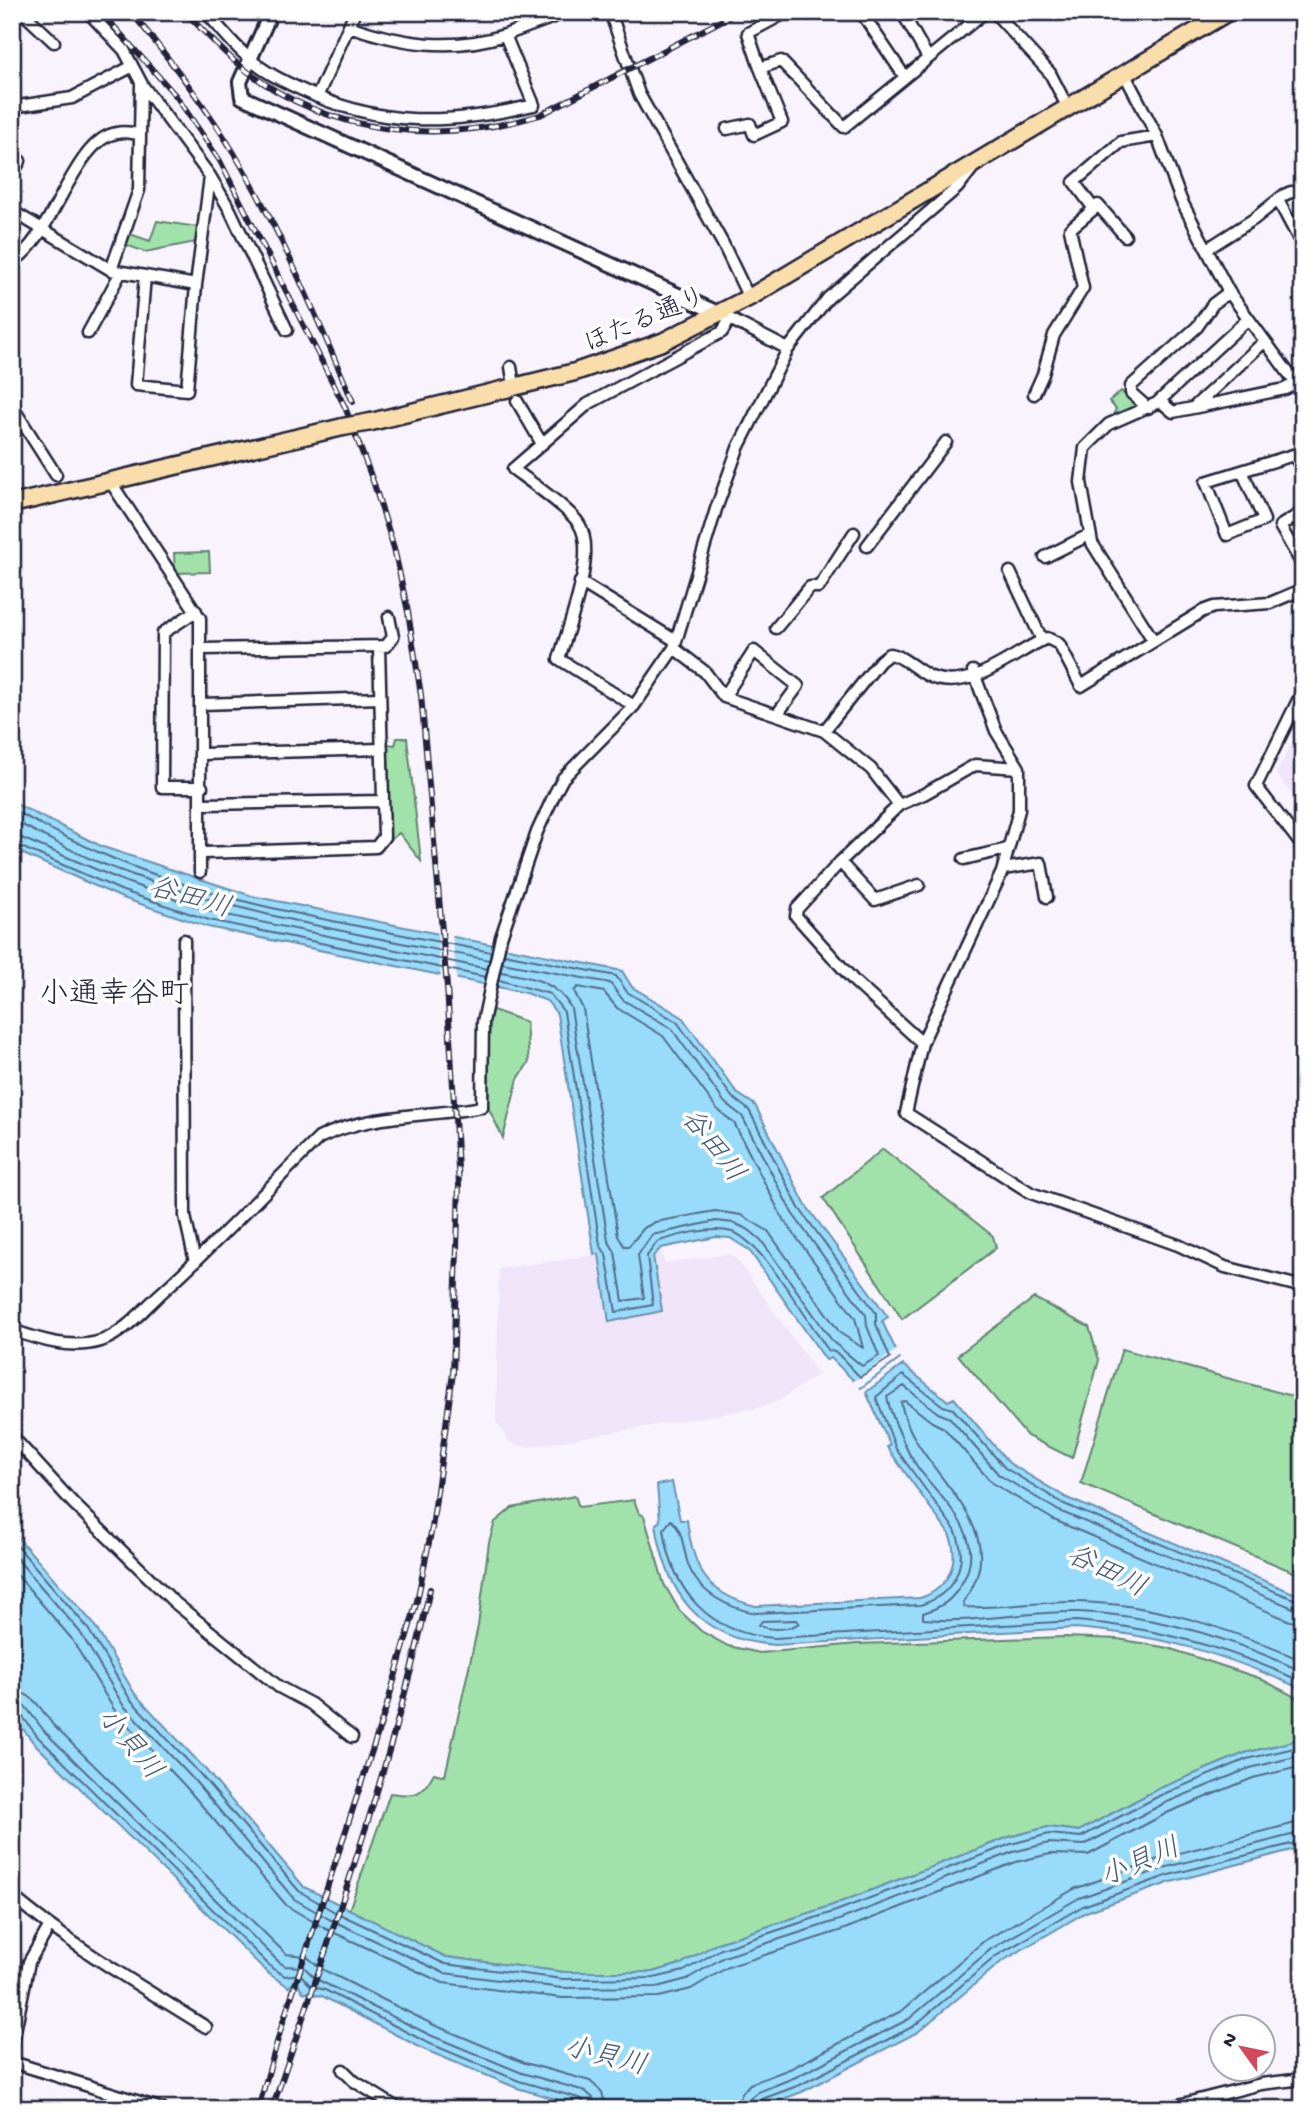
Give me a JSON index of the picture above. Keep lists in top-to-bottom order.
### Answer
{
  "streets": {
    "main road": ["ほたる通り"]
  },
  "districts": ["小通幸谷町"],
  "water": ["谷田川", "小貝川"],
  "north": "top left"
}
